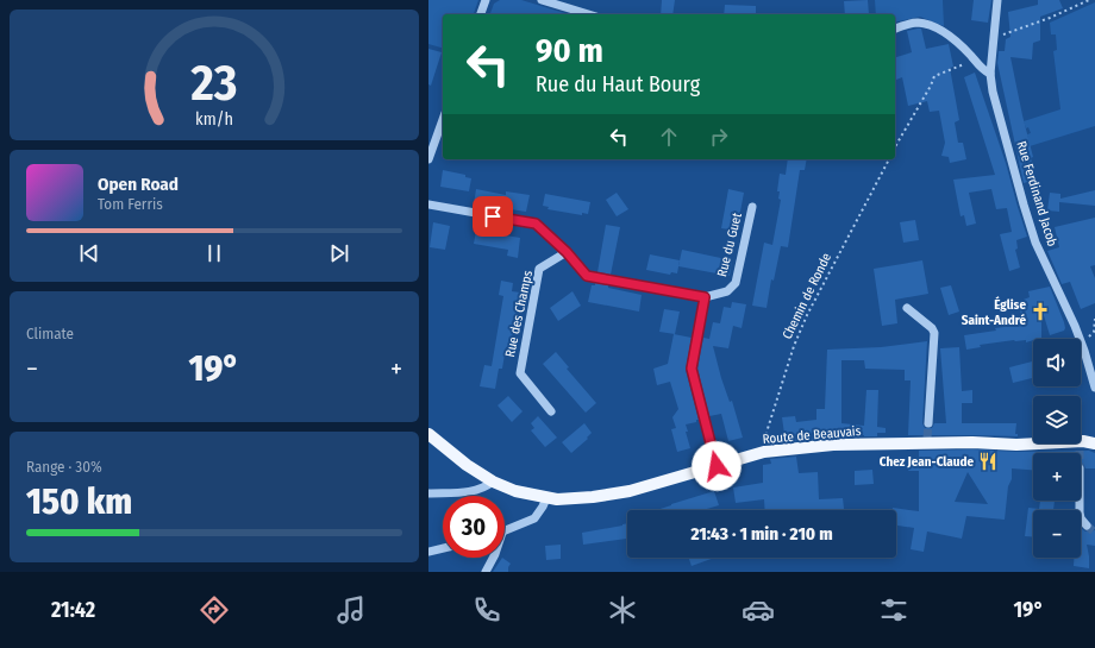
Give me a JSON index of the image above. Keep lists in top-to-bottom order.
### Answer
{
  "streets": {
    "main road": ["Route de Beauvais"],
    "street": ["Rue Ferdinand Jacob", "Rue du Guet", "Rue des Champs"],
    "path": ["Chemin de Ronde"]
  },
  "crossings": [
    ["Chemin de Ronde", "Route de Beauvais"]
  ],
  "places": {
    "church": ["Église Saint-André"],
    "restaurant": ["Chez Jean-Claude"]
  },
  "page": {
    "turn": ["90 m", "Rue du Haut Bourg"],
    "song": ["Open Road", "Tom Ferris"],
    "tile": [
      "Climate",
      ["Range · 30%", "150 km"]
    ],
    "map_buttons": ["+", "−"],
    "heat": ["−", "19°", "+"],
    "limit": "30",
    "trip": "21:43 · 1 min · 210 m",
    "tabs": ["21:42", "19°"],
    "gauge": ["23", "km/h"]
  }
}
